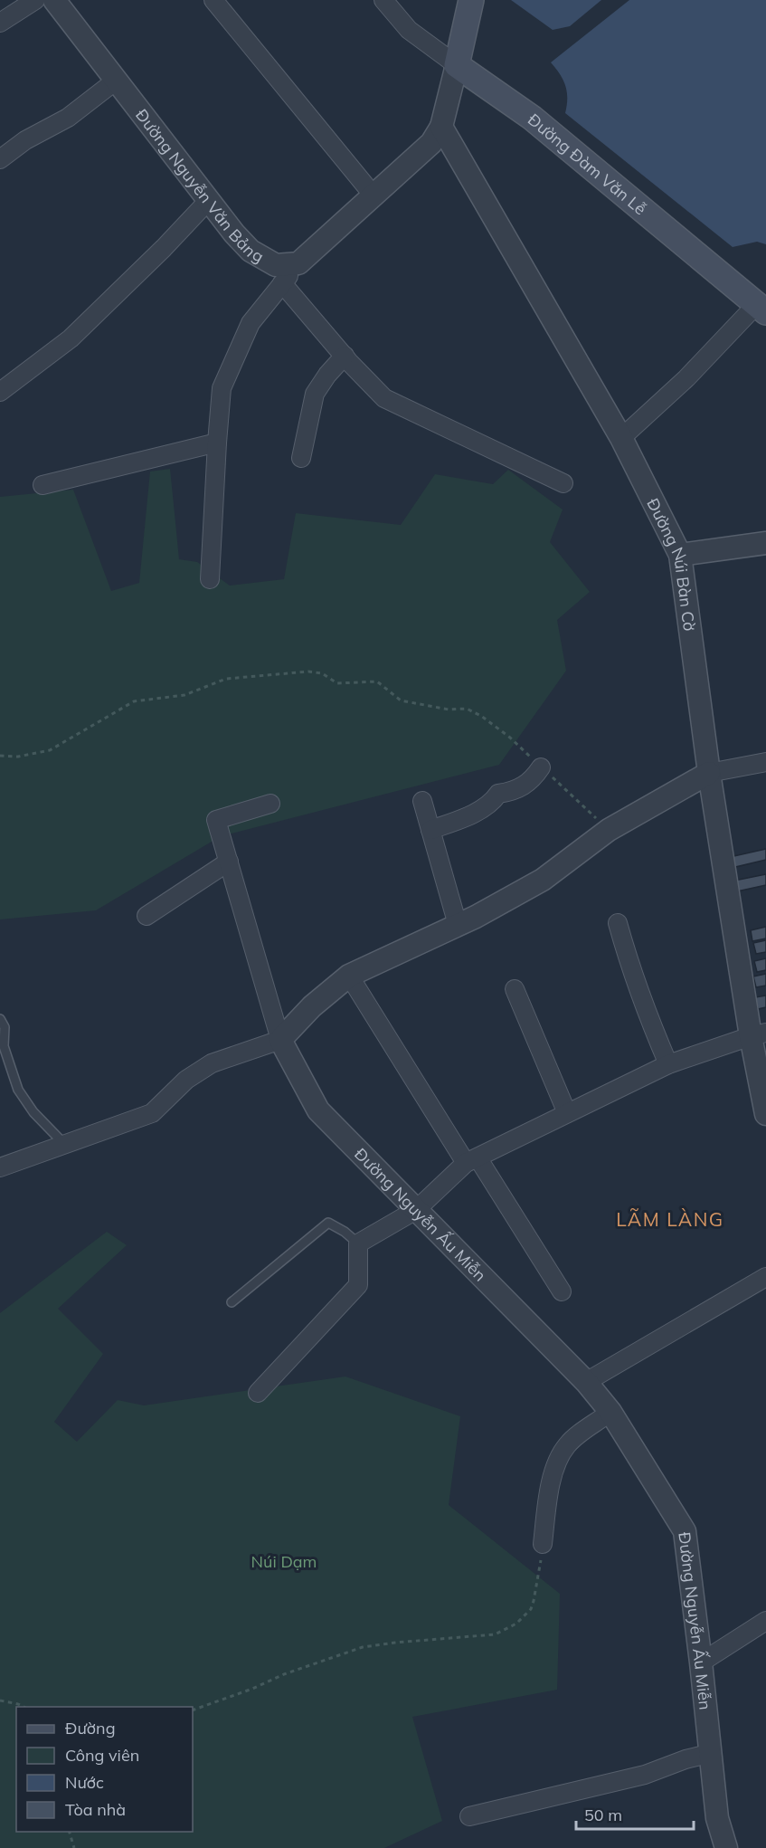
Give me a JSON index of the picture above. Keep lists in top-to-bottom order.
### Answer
{
  "streets": {
    "main road": ["Đường Đàm Văn Lễ"],
    "street": ["Đường Nguyễn Văn Bảng", "Đường Núi Bàn Cờ", "Đường Nguyễn Ấu Miễn"]
  },
  "districts": ["LÃM LÀNG"],
  "parks": ["Núi Dạm"],
  "legend": [
    "Đường",
    "Công viên",
    "Nước",
    "Tòa nhà"
  ],
  "scale_bar": "50 m"
}
